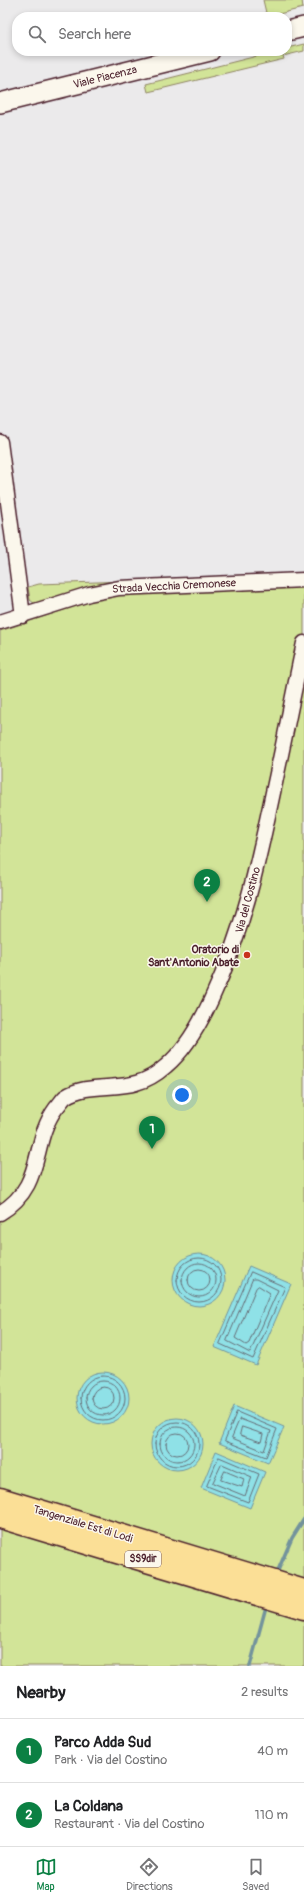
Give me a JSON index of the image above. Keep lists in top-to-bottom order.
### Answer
{
  "streets": {
    "highway": ["Tangenziale Est di Lodi", "SS9dir"],
    "street": ["Viale Piacenza", "Strada Vecchia Cremonese", "Via del Costino"]
  },
  "places": ["Oratorio di Sant'Antonio Abate"],
  "page": {
    "search": "Search here",
    "pins": ["2", "1"],
    "heading": ["Nearby", "2 results"],
    "list": [
      {
        "mark": "1",
        "name": "Parco Adda Sud",
        "note": "Park · Via del Costino",
        "value": "40 m"
      },
      {
        "mark": "2",
        "name": "La Coldana",
        "note": "Restaurant · Via del Costino",
        "value": "110 m"
      }
    ],
    "nav": ["Map", "Directions", "Saved"]
  }
}
